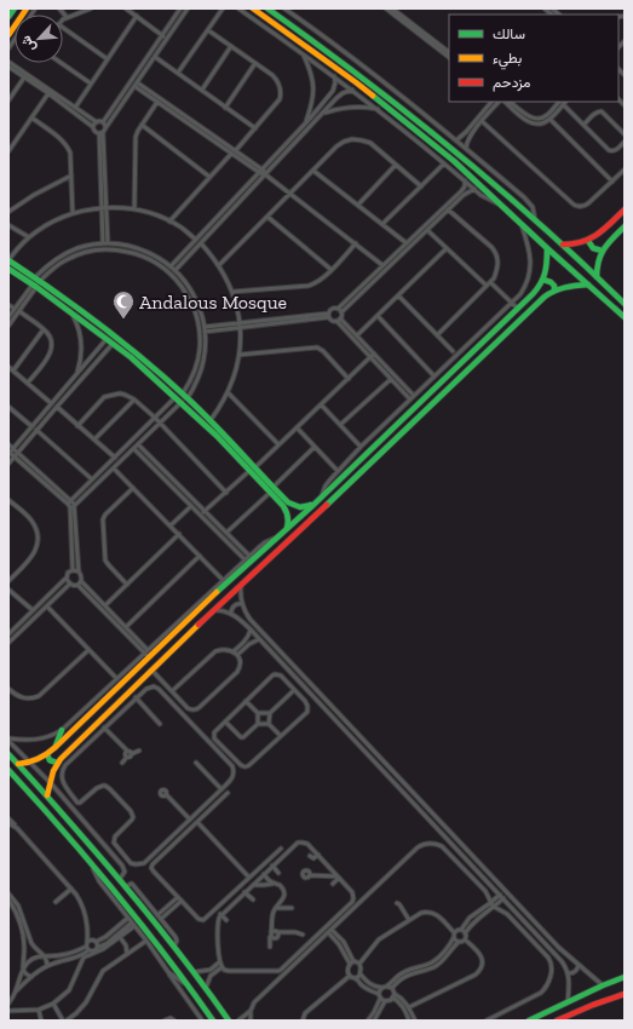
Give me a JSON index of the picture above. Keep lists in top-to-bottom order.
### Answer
{
  "places": {
    "mosque": ["Andalous Mosque"]
  },
  "legend": ["سالك", "بطيء", "مزدحم"],
  "north": "bottom left"
}
